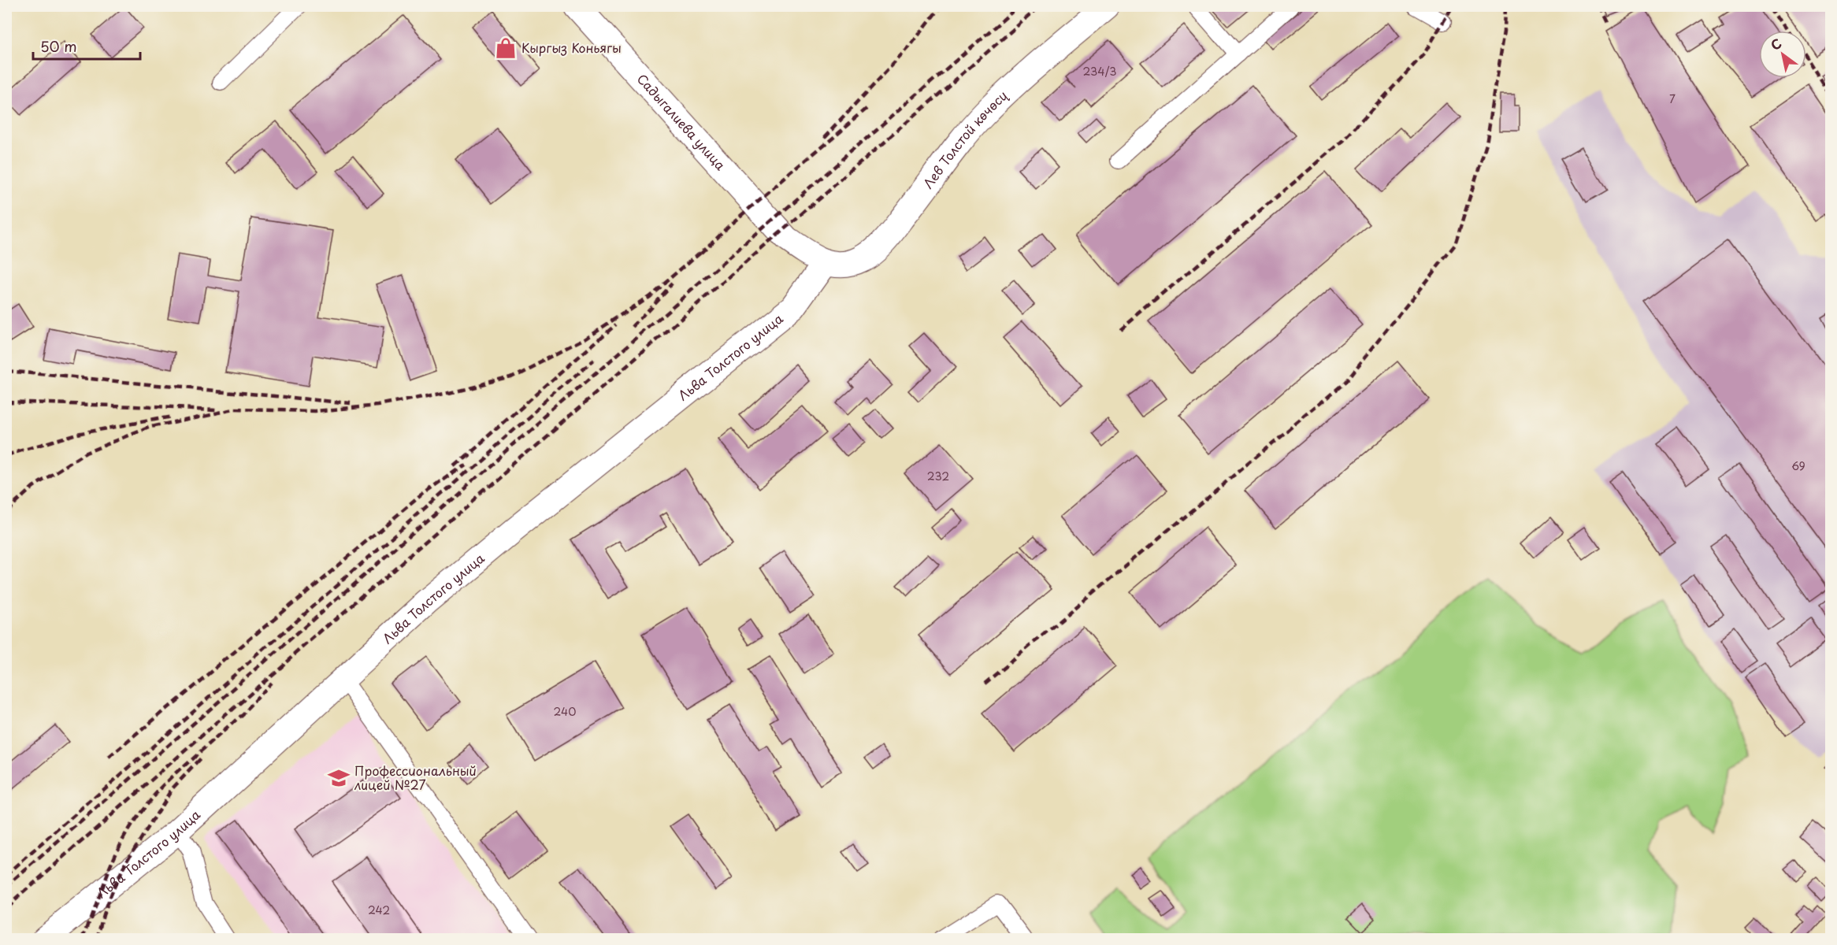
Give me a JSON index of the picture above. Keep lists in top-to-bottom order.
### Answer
{
  "streets": {
    "main road": ["Садыгалиева улица", "Лев Толстой көчөсү", "Льва Толстого улица"]
  },
  "crossings": [
    ["Садыгалиева улица", "Лев Толстой көчөсү"],
    ["Садыгалиева улица", "Льва Толстого улица"],
    ["Лев Толстой көчөсү", "Льва Толстого улица"]
  ],
  "places": {
    "shop": ["Кыргыз Коньягы"],
    "school or university": ["Профессиональный лицей №27"]
  },
  "house_numbers": [
    "234/3",
    "7",
    "69",
    "232",
    "240",
    "242"
  ],
  "scale_bar": "50 m",
  "north": "top left"
}
